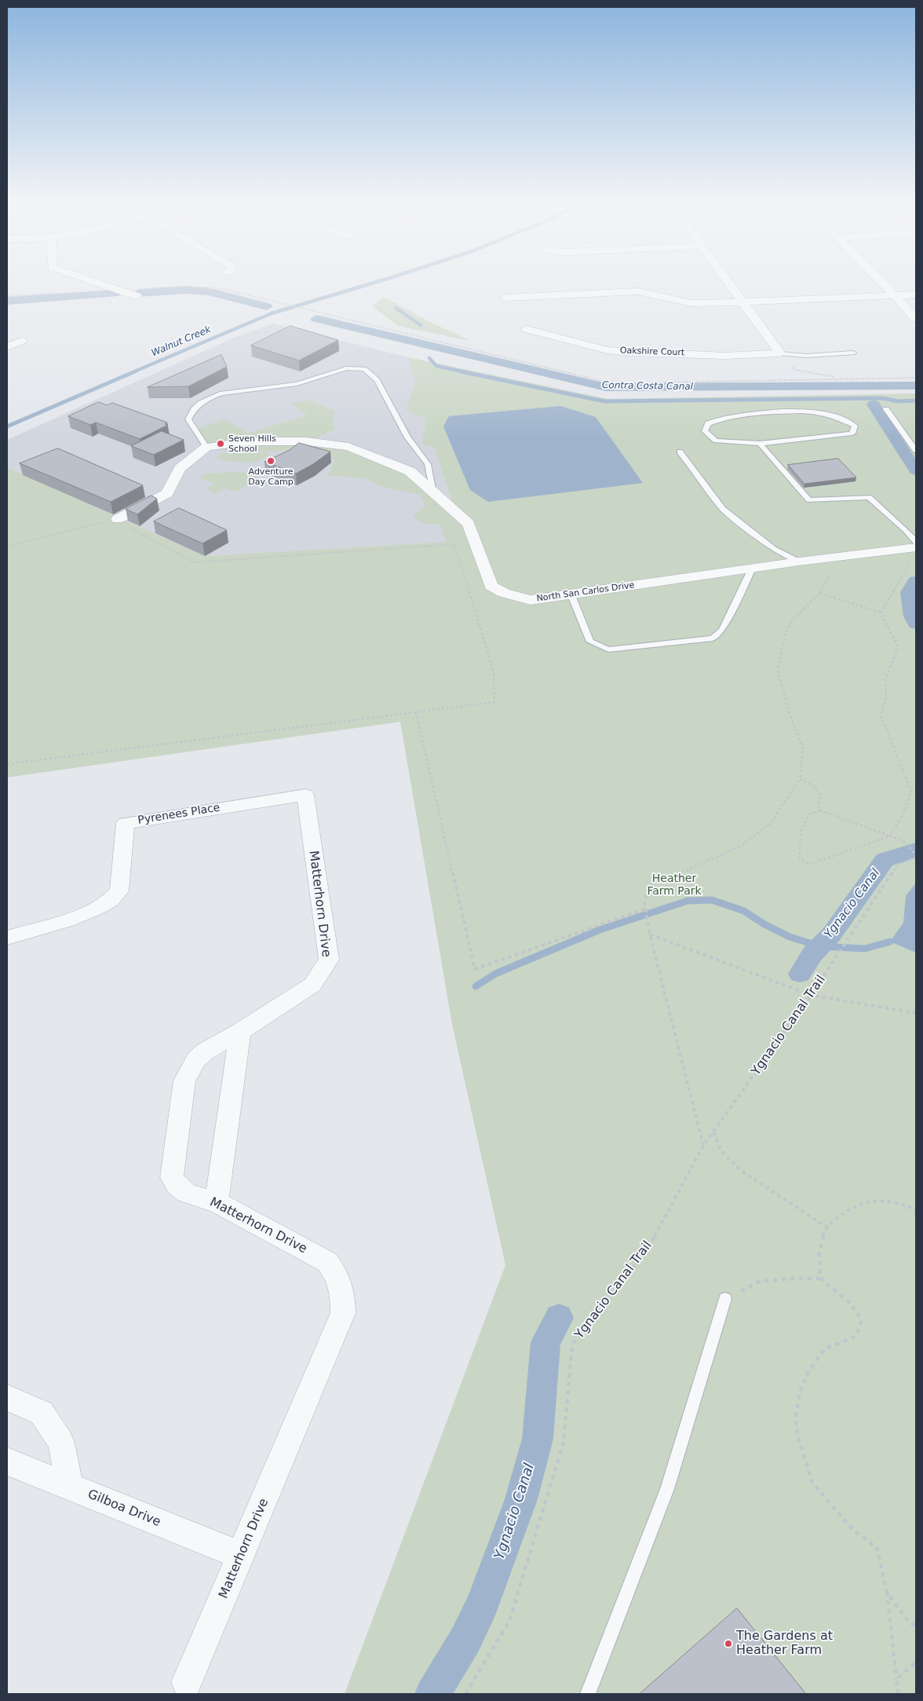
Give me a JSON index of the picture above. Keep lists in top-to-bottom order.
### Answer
{
  "streets": {
    "street": [
      "Oakshire Court",
      "North San Carlos Drive",
      "Pyrenees Place",
      "Matterhorn Drive",
      "Gilboa Drive"
    ],
    "path": ["Ygnacio Canal Trail"]
  },
  "crossings": [
    ["Pyrenees Place", "Matterhorn Drive"],
    ["Matterhorn Drive", "Gilboa Drive"]
  ],
  "water": ["Walnut Creek", "Contra Costa Canal", "Ygnacio Canal"],
  "parks": ["Heather Farm Park"],
  "places": ["Seven Hills School", "Adventure Day Camp", "The Gardens at Heather Farm"]
}
